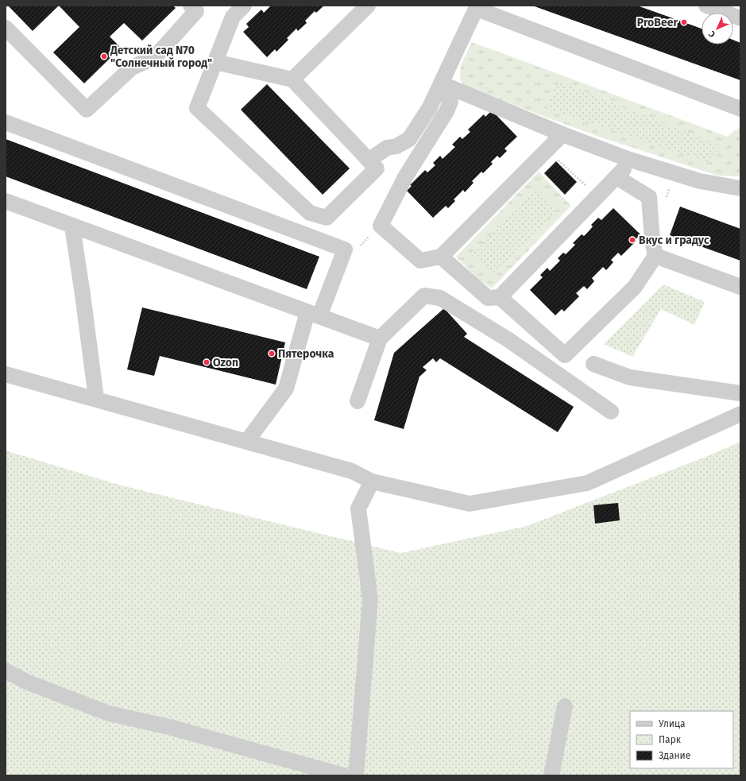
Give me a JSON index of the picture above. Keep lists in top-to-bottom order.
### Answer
{
  "places": [
    "ProBeer",
    "Детский сад N70 \"Солнечный город\"",
    "Вкус и градус",
    "Пятерочка",
    "Ozon"
  ],
  "legend": ["Улица", "Парк", "Здание"],
  "north": "bottom left"
}
